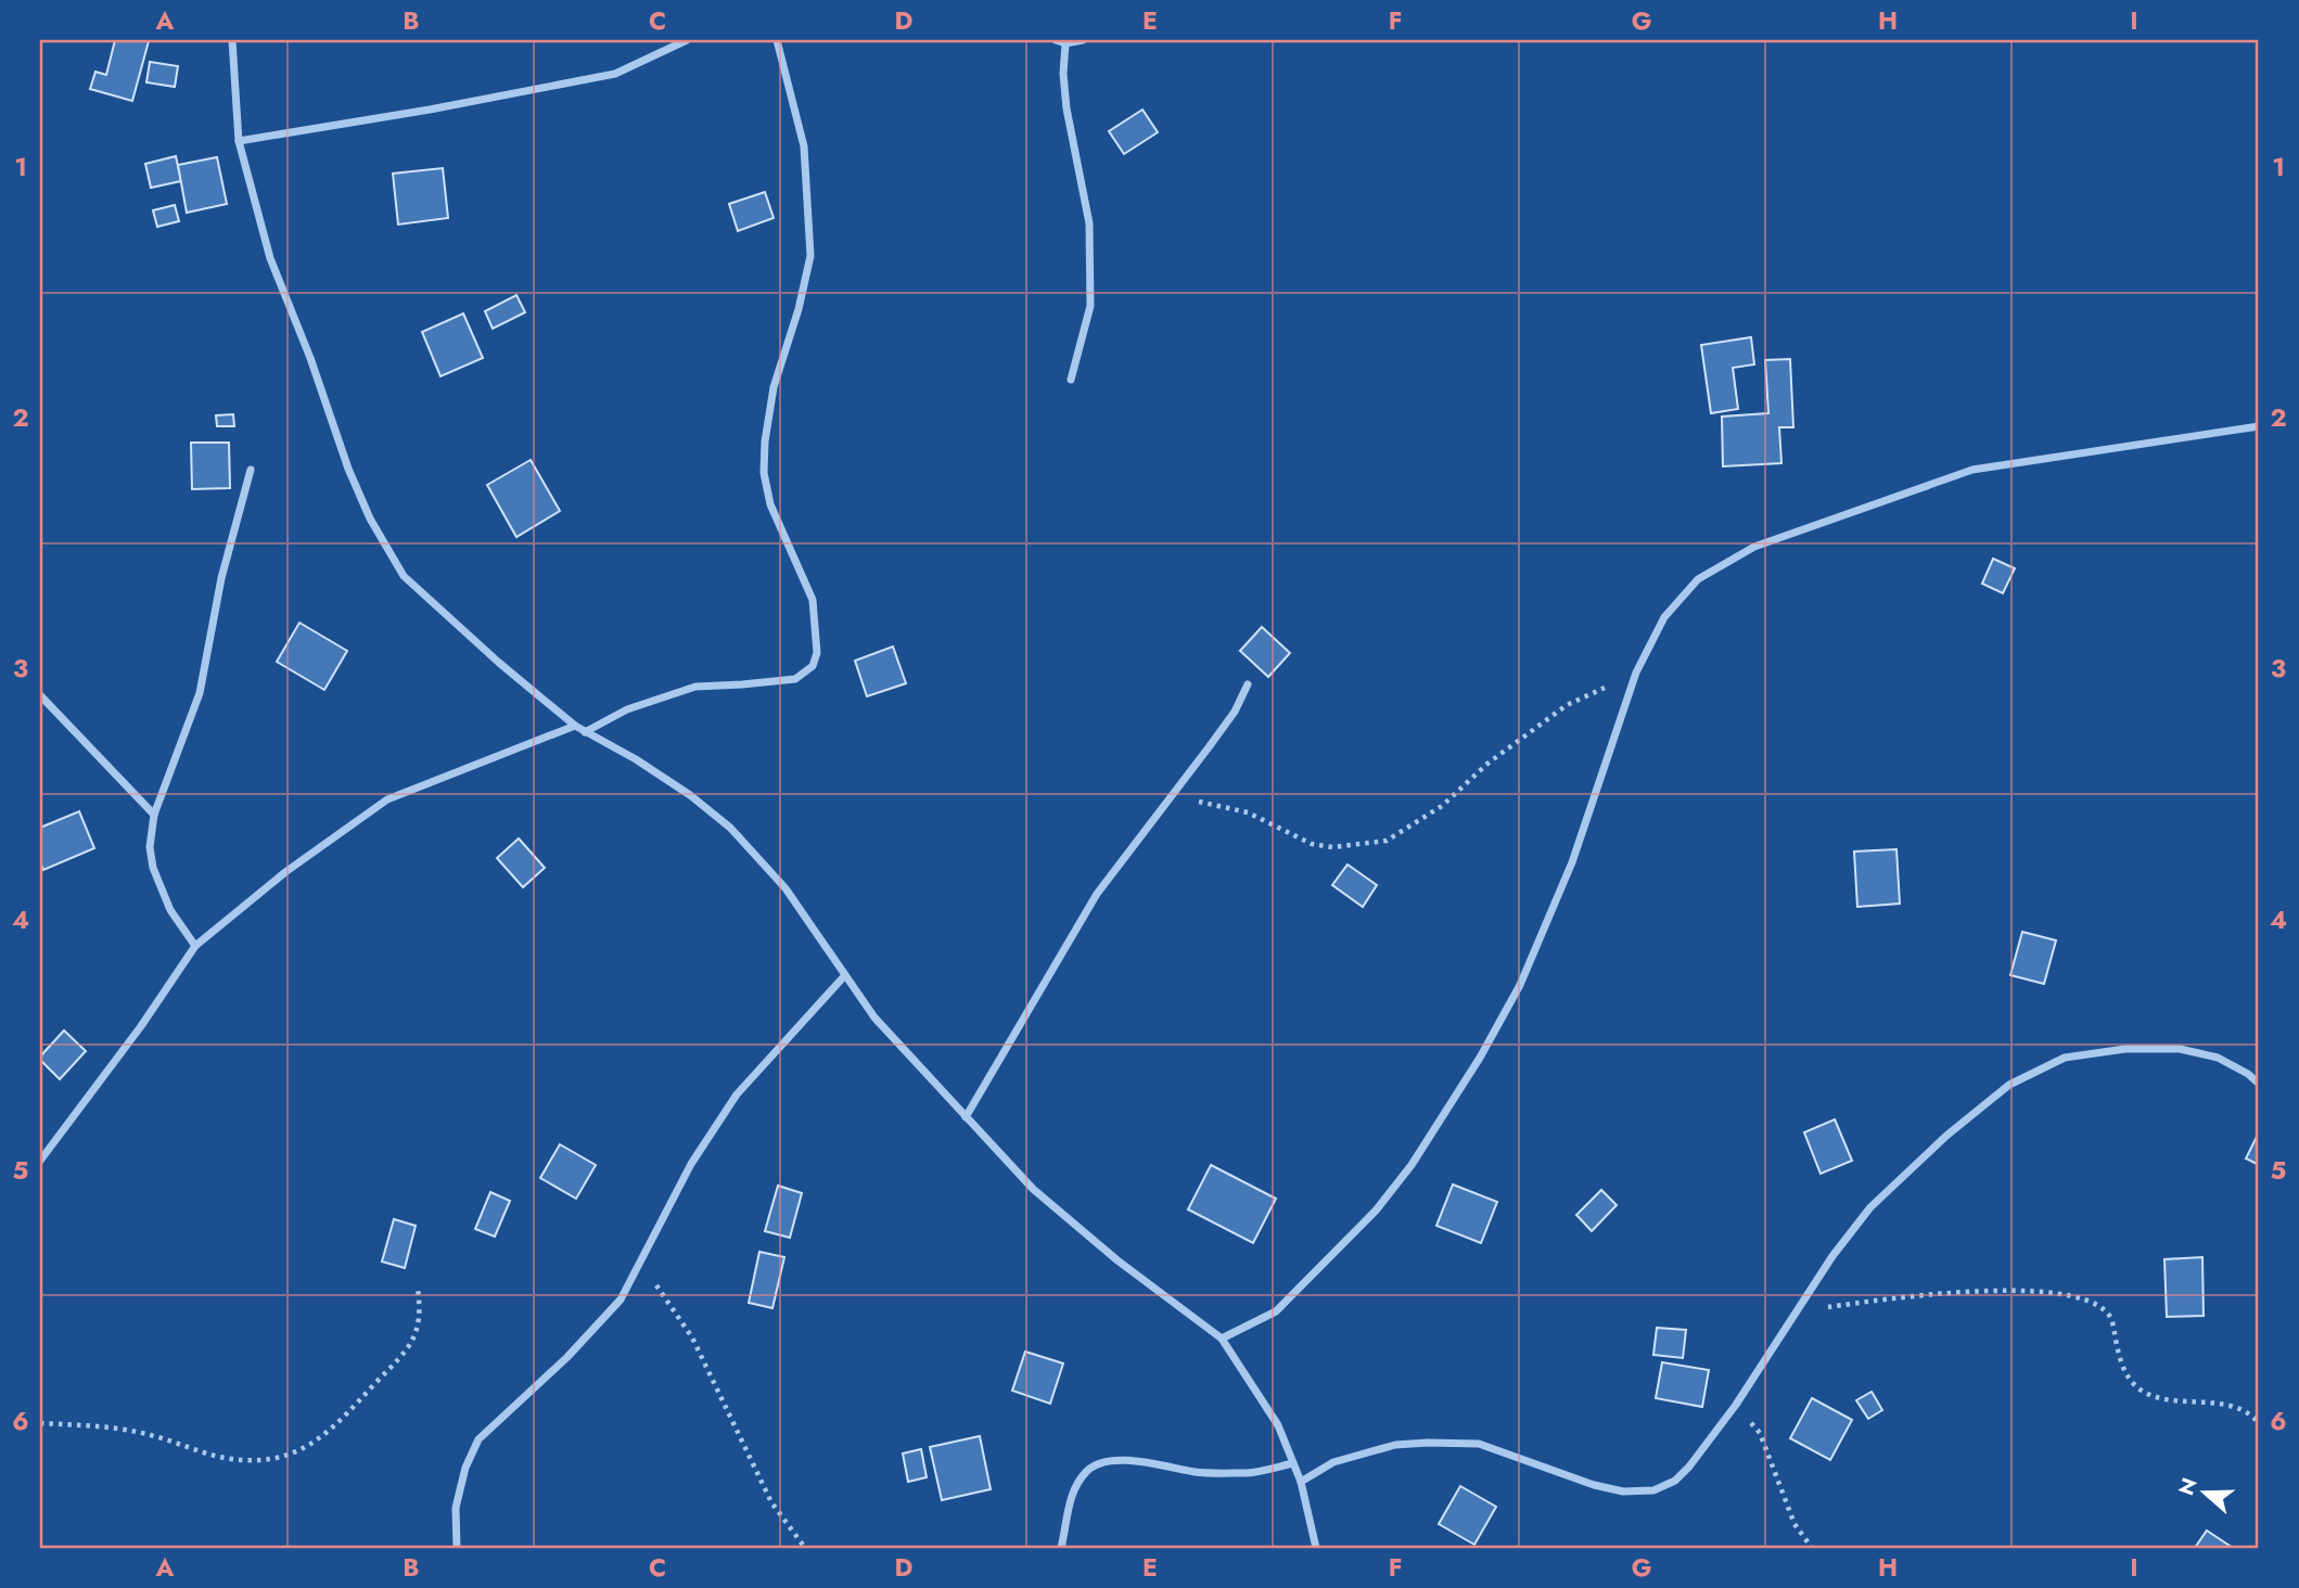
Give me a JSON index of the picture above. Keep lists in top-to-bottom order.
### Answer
{
  "north": "left",
  "grid": {
    "columns": [
      "A",
      "B",
      "C",
      "D",
      "E",
      "F",
      "G",
      "H",
      "I"
    ],
    "rows": [
      "1",
      "2",
      "3",
      "4",
      "5",
      "6"
    ]
  }
}
